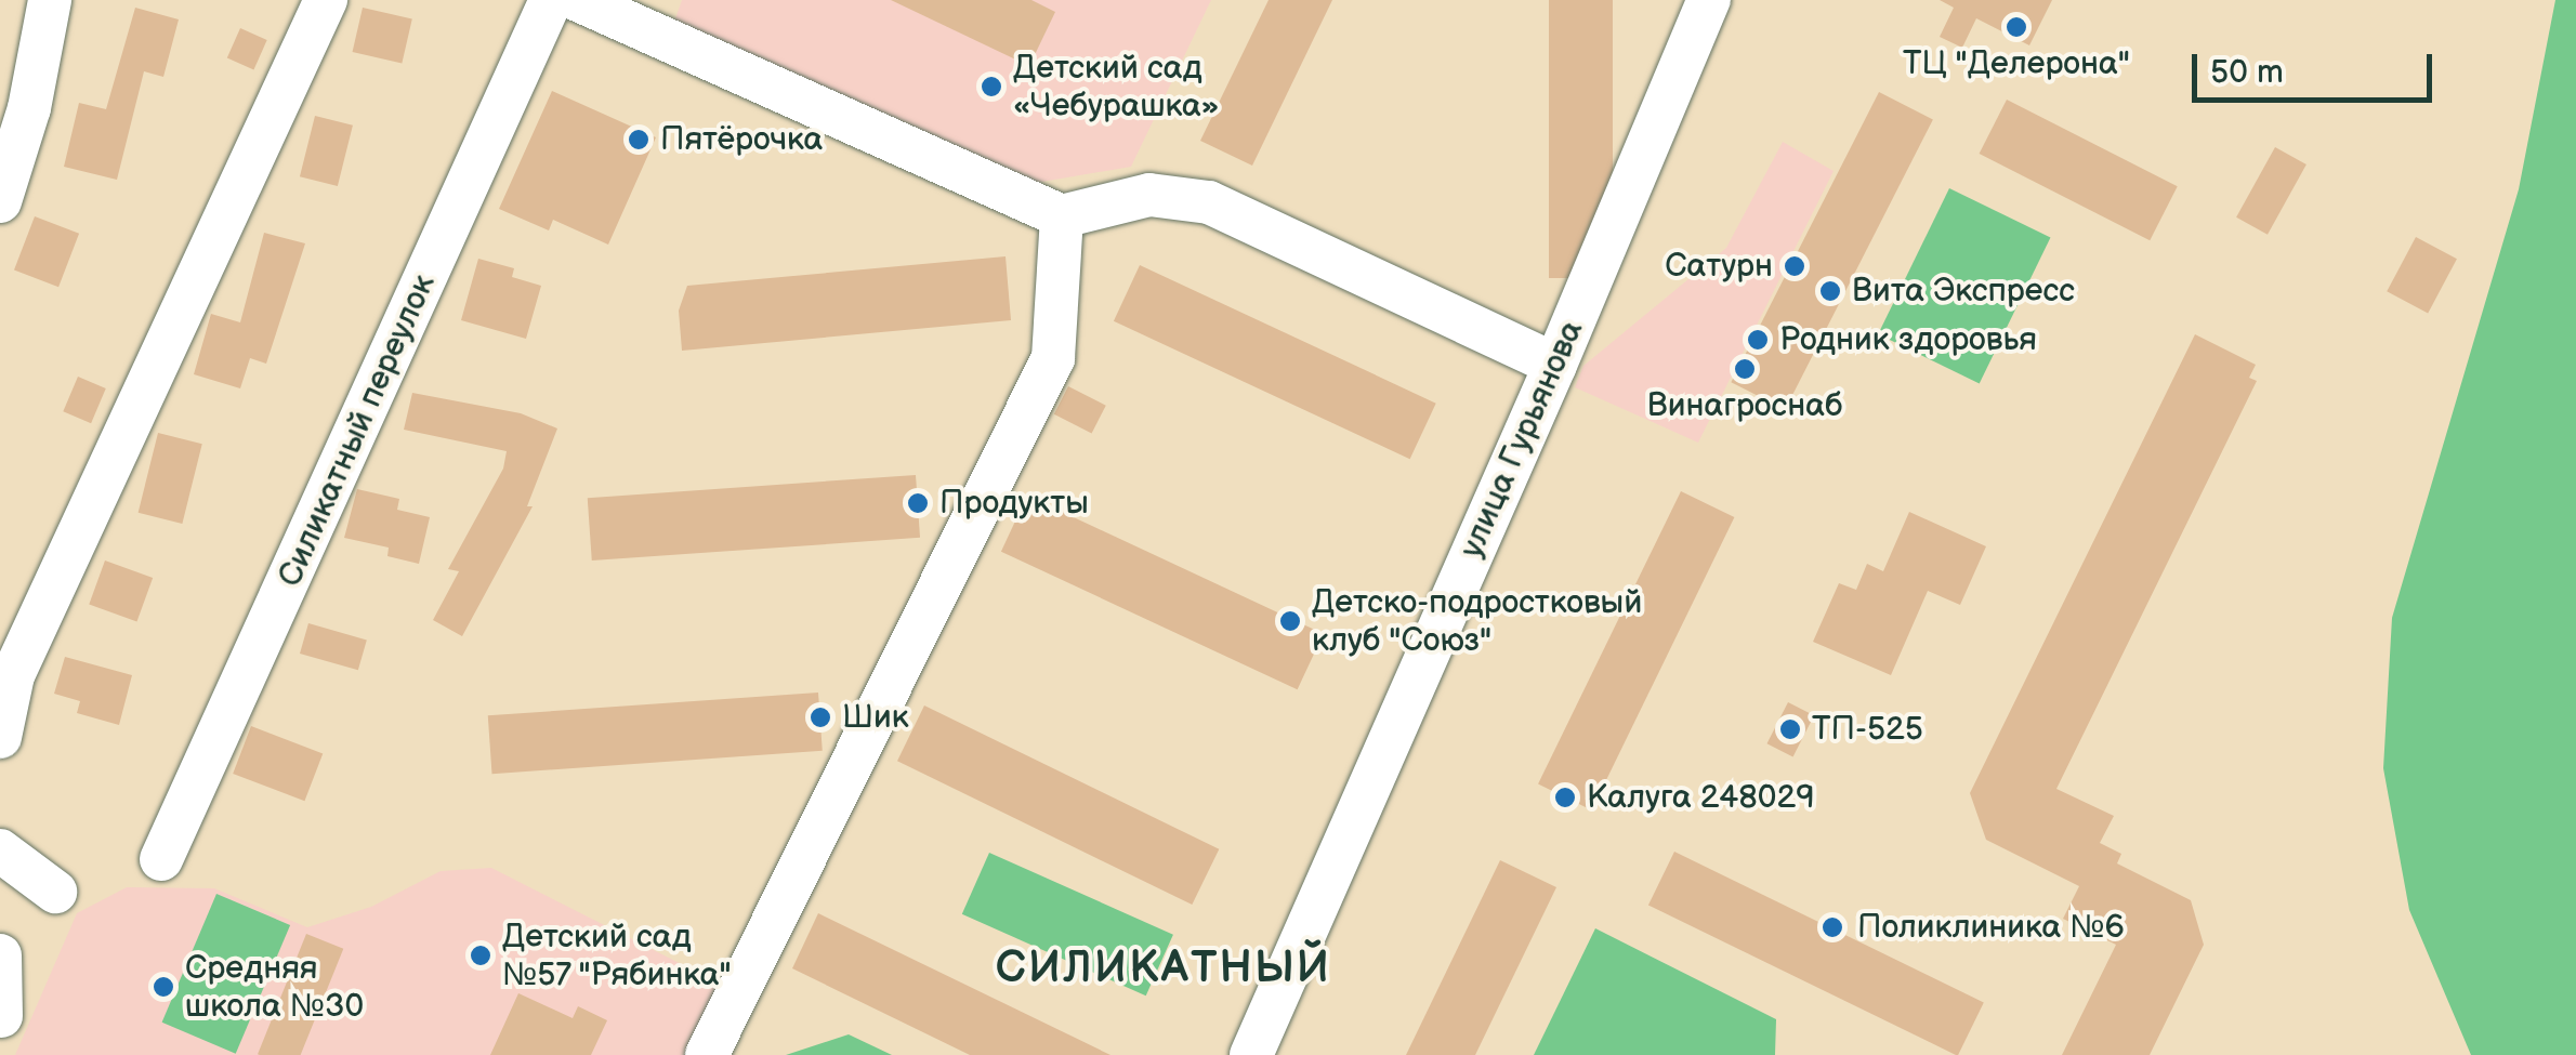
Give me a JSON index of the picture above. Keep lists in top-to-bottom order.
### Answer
{
  "streets": {
    "street": ["Силикатный переулок", "улица Гурьянова"]
  },
  "districts": ["СИЛИКАТНЫЙ"],
  "places": [
    "ТЦ \"Делерона\"",
    "Детский сад «Чебурашка»",
    "Пятёрочка",
    "Сатурн",
    "Вита Экспресс",
    "Родник здоровья",
    "Винагроснаб",
    "Продукты",
    "Детско-подростковый клуб \"Союз\"",
    "Шик",
    "ТП-525",
    "Калуга 248029",
    "Поликлиника №6",
    "Детский сад №57 \"Рябинка\"",
    "Средняя школа №30"
  ],
  "scale_bar": "50 m"
}
